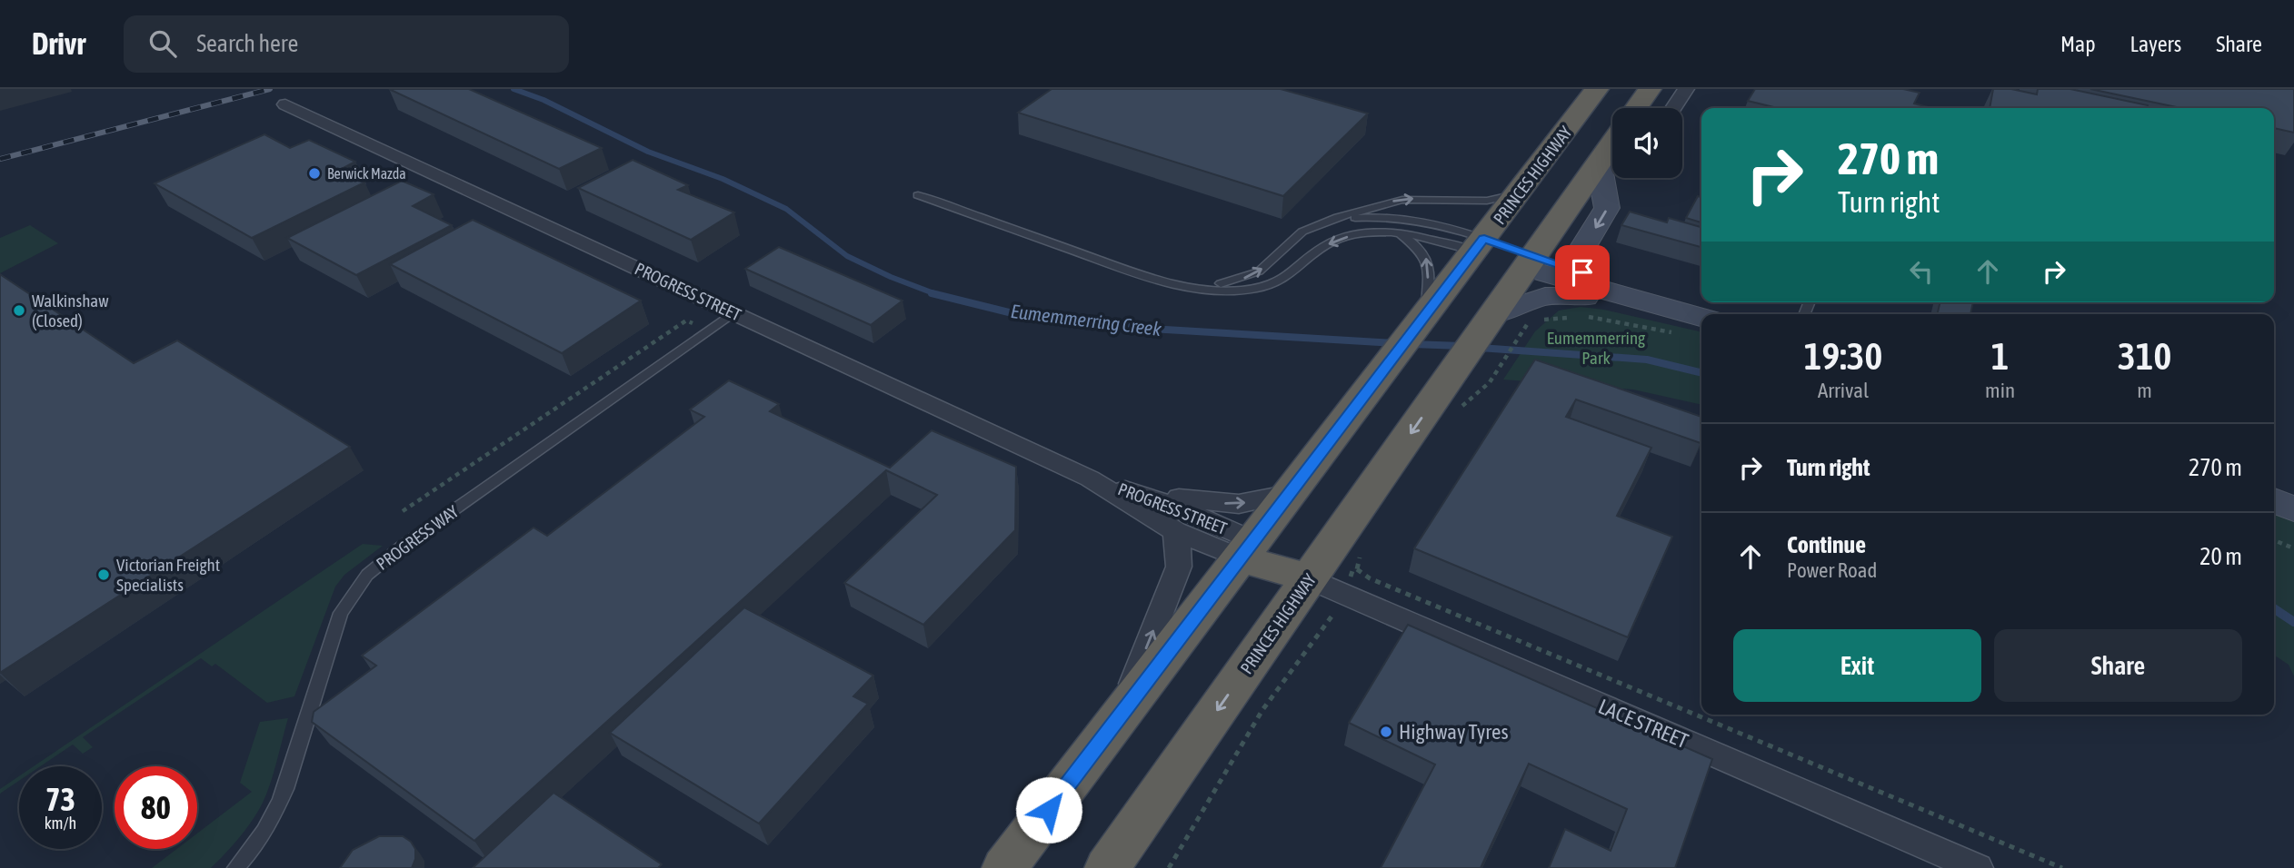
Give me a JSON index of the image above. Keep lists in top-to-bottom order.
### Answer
{
  "streets": {
    "highway": ["PRINCES HIGHWAY"],
    "street": ["PROGRESS STREET", "LACE STREET"],
    "lane": ["PROGRESS WAY"]
  },
  "crossings": [
    ["PRINCES HIGHWAY", "PROGRESS STREET"],
    ["PRINCES HIGHWAY", "LACE STREET"],
    ["PROGRESS STREET", "PROGRESS WAY"]
  ],
  "water": ["Eumemmerring Creek"],
  "parks": ["Eumemmerring Park"],
  "places": [
    "Berwick Mazda",
    "Walkinshaw (Closed)",
    "Victorian Freight Specialists",
    "Highway Tyres"
  ],
  "page": {
    "header": "Drivr",
    "search": "Search here",
    "nav": ["Map", "Layers", "Share"],
    "turn": ["270 m", "Turn right"],
    "eta": [
      "19:30",
      "Arrival",
      "1",
      "min",
      "310",
      "m"
    ],
    "list": [
      {
        "name": "Turn right",
        "value": "270 m"
      },
      {
        "name": "Continue",
        "note": "Power Road",
        "value": "20 m"
      }
    ],
    "buttons": ["Exit", "Share"],
    "speed": "73 km/h",
    "limit": "80"
  }
}
